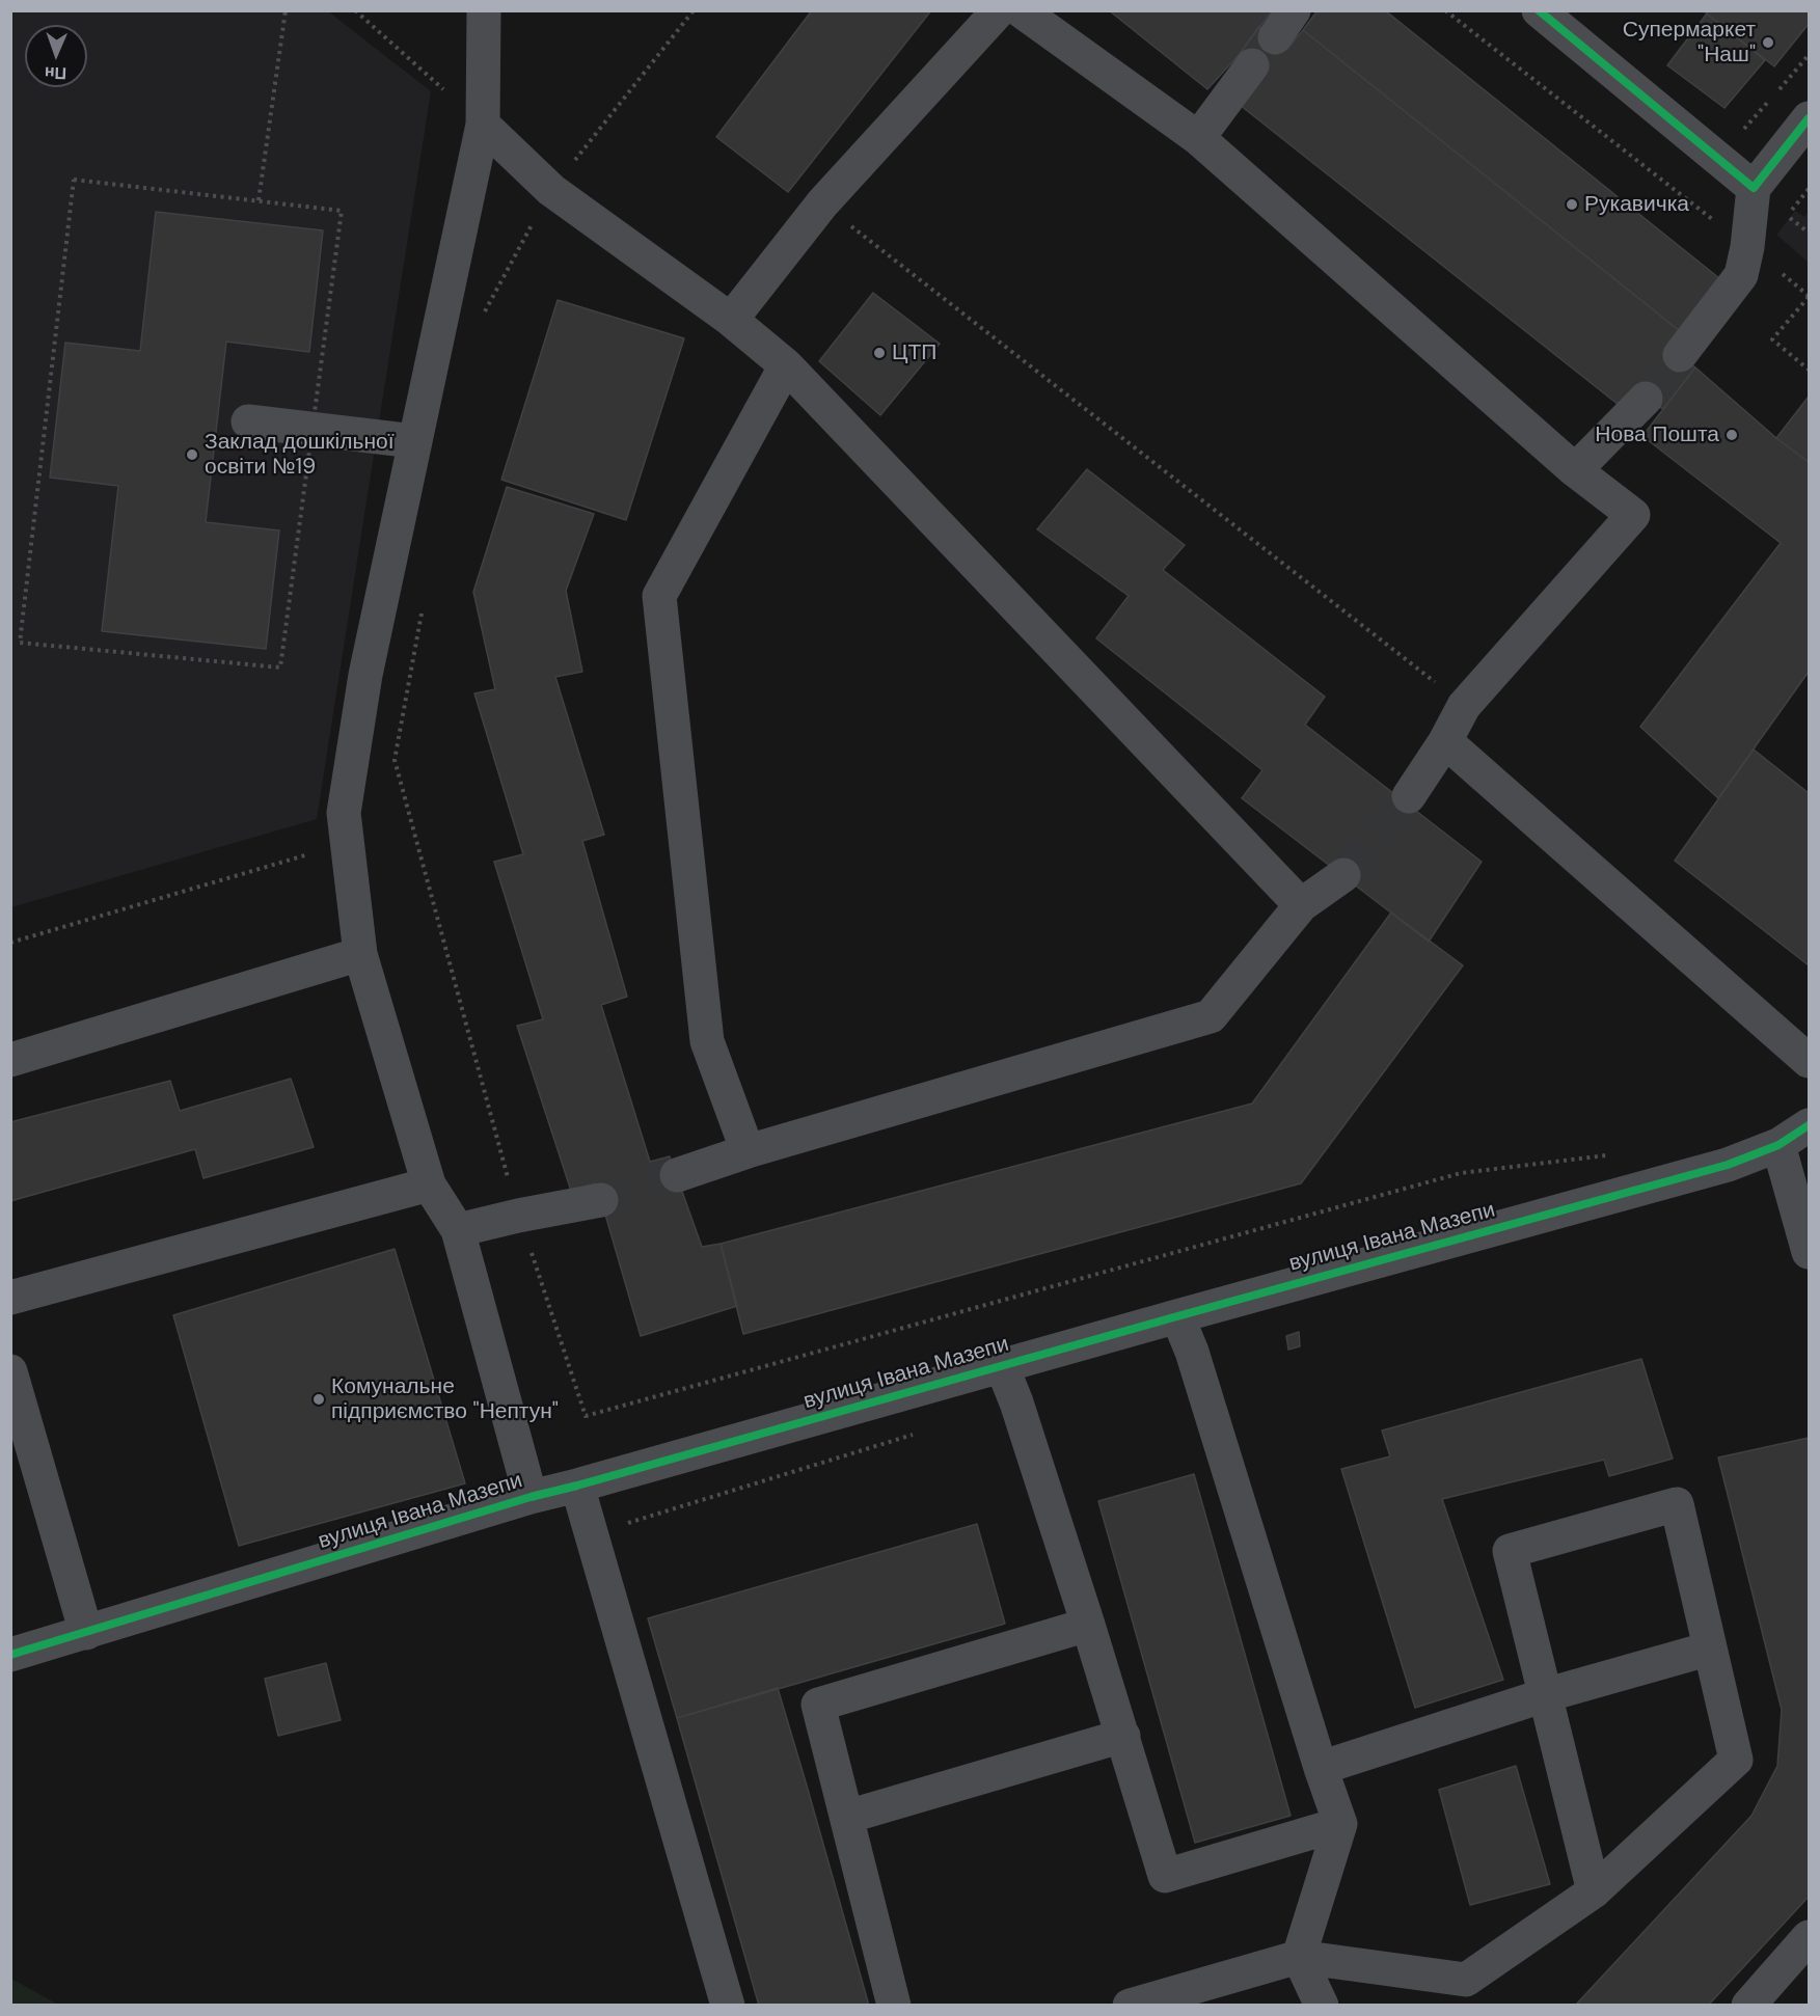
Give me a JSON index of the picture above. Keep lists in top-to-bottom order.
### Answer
{
  "streets": {
    "street": ["вулиця Івана Мазепи"]
  },
  "places": [
    "Супермаркет \"Наш\"",
    "Рукавичка",
    "ЦТП",
    "Нова Пошта",
    "Заклад дошкільної освіти №19",
    "Комунальне підприємство \"Нептун\""
  ],
  "north": "bottom"
}
